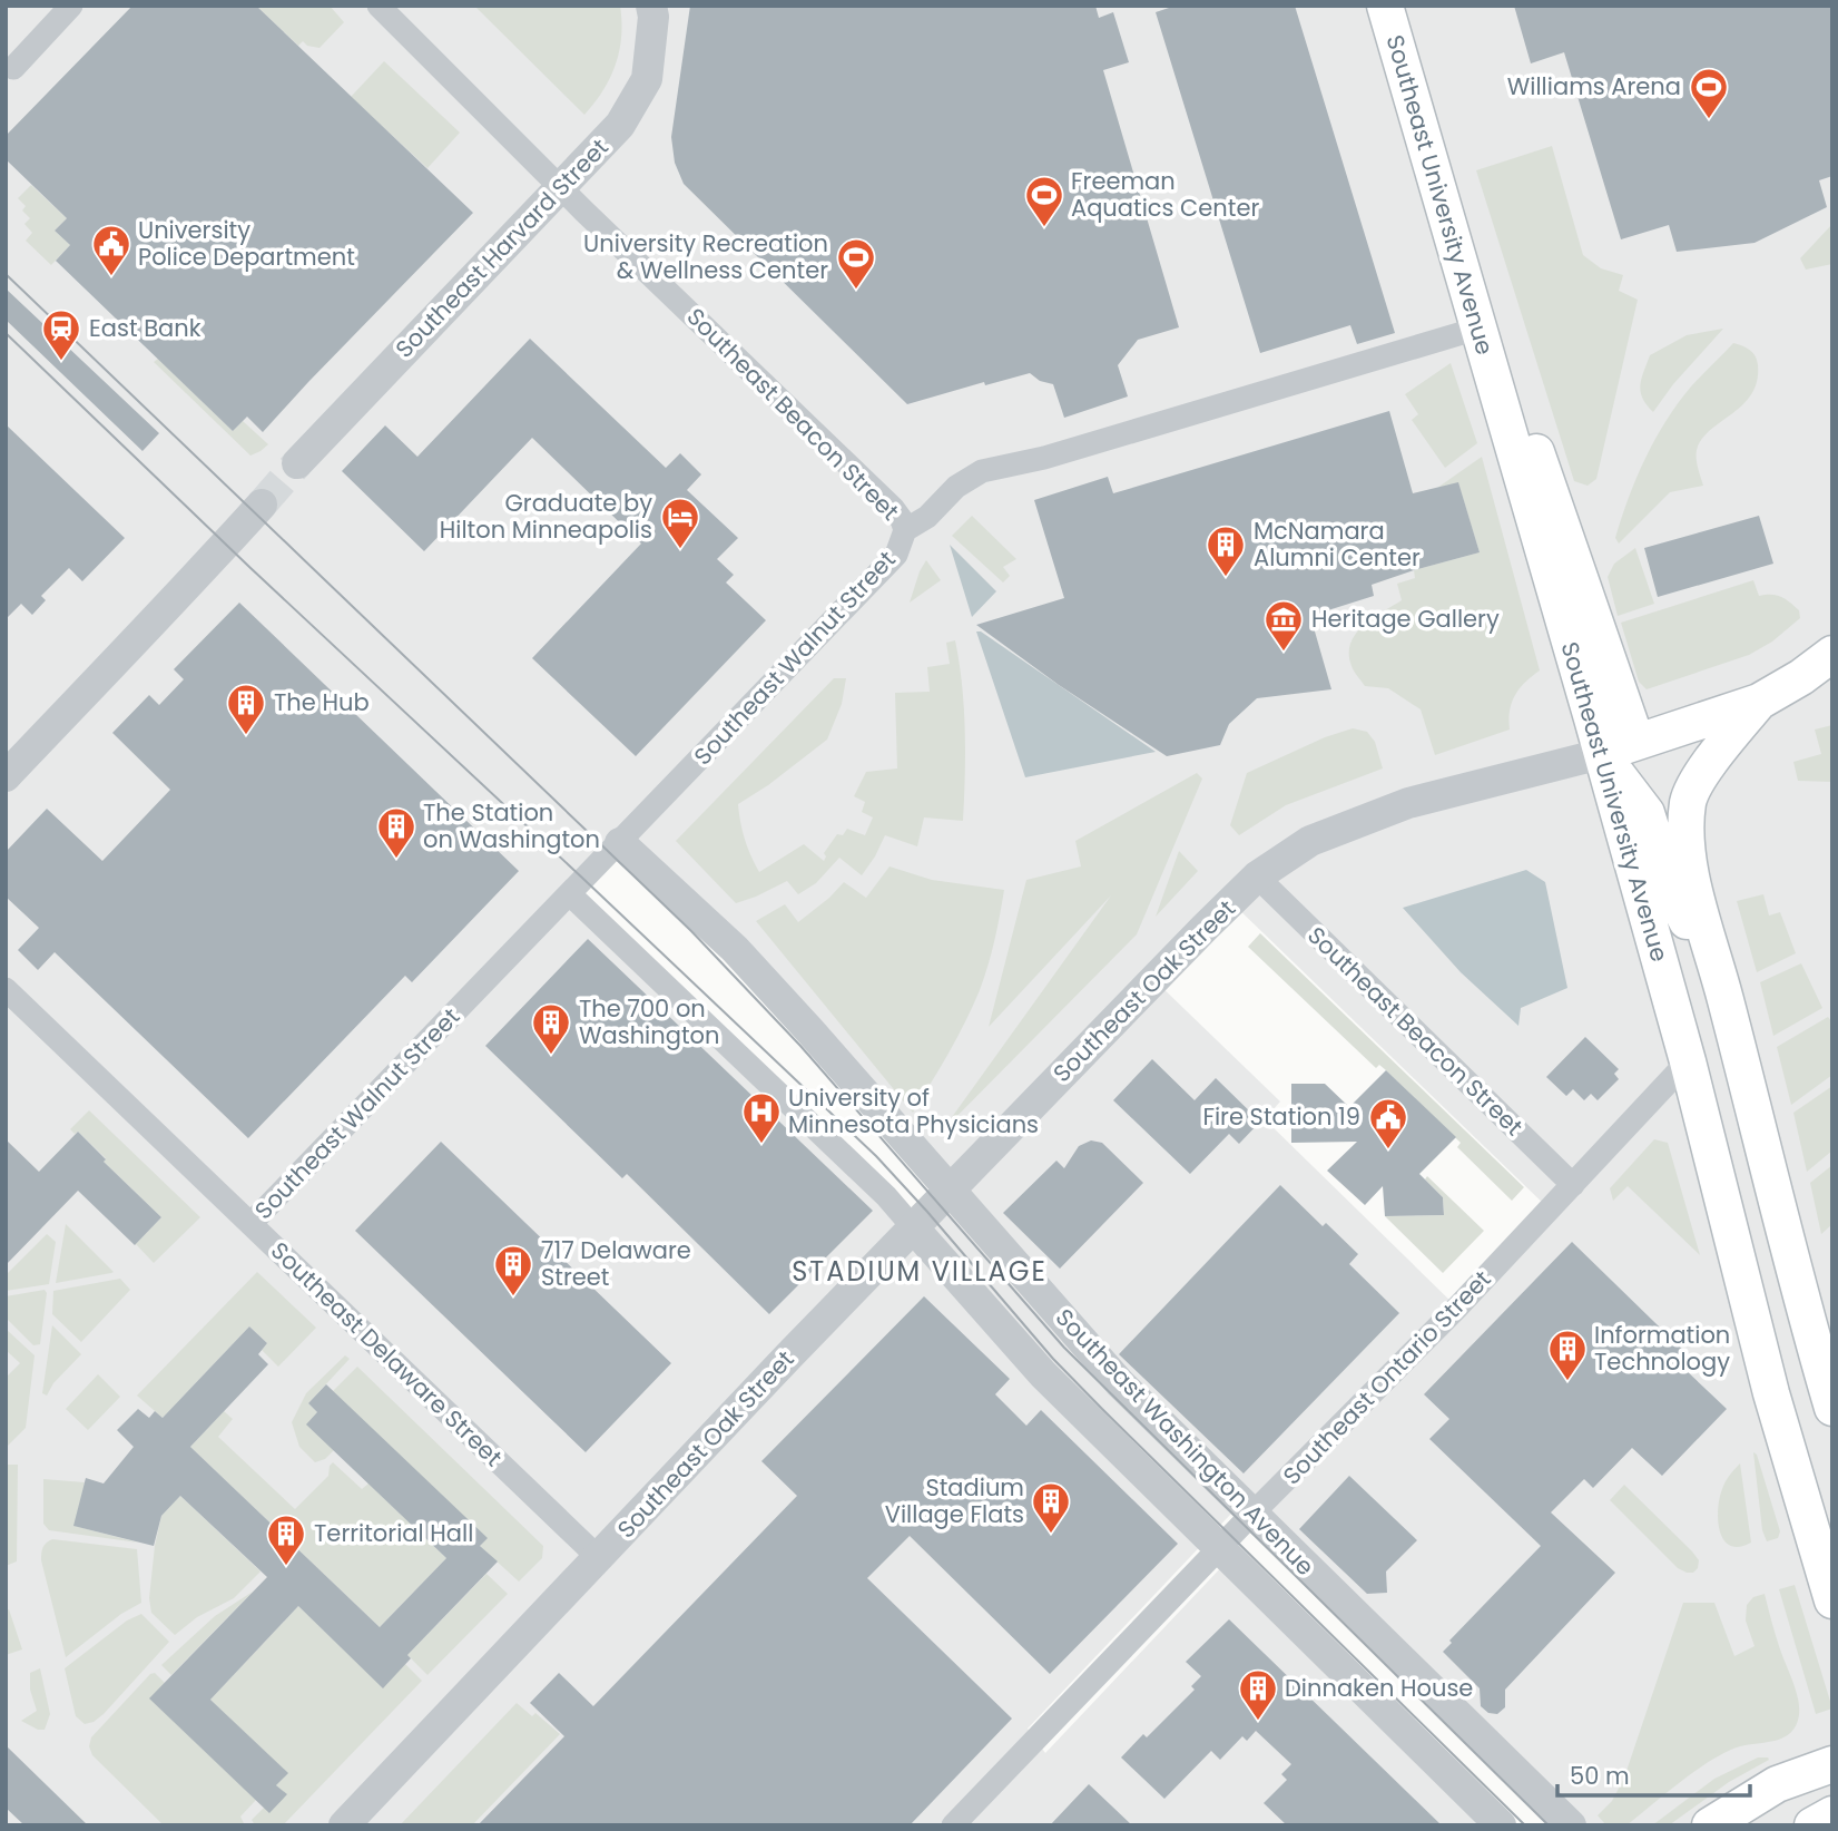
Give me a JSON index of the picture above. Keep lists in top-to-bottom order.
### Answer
{
  "streets": {
    "main road": ["Southeast University Avenue", "Southeast Oak Street"],
    "street": [
      "Southeast Harvard Street",
      "Southeast Beacon Street",
      "Southeast Walnut Street",
      "Southeast Delaware Street",
      "Southeast Ontario Street",
      "Southeast Washington Avenue"
    ]
  },
  "crossings": [
    ["Southeast University Avenue", "Southeast Walnut Street"],
    ["Southeast University Avenue", "Southeast Oak Street"],
    ["Southeast University Avenue", "Southeast Ontario Street"],
    ["Southeast Harvard Street", "Southeast Beacon Street"],
    ["Southeast Beacon Street", "Southeast Walnut Street"],
    ["Southeast Beacon Street", "Southeast Oak Street"],
    ["Southeast Beacon Street", "Southeast Ontario Street"],
    ["Southeast Walnut Street", "Southeast Delaware Street"],
    ["Southeast Walnut Street", "Southeast Washington Avenue"],
    ["Southeast Oak Street", "Southeast Delaware Street"],
    ["Southeast Oak Street", "Southeast Washington Avenue"],
    ["Southeast Ontario Street", "Southeast Washington Avenue"]
  ],
  "districts": ["STADIUM VILLAGE"],
  "places": {
    "sports": ["Williams Arena", "Freeman Aquatics Center", "University Recreation & Wellness Center"],
    "public building": ["University Police Department", "Fire Station 19"],
    "station": ["East Bank"],
    "hotel": ["Graduate by Hilton Minneapolis"],
    "building": [
      "McNamara Alumni Center",
      "The Hub",
      "The Station on Washington",
      "The 700 on Washington",
      "717 Delaware Street",
      "Information Technology",
      "Stadium Village Flats",
      "Territorial Hall",
      "Dinnaken House"
    ],
    "museum": ["Heritage Gallery"],
    "hospital": ["University of Minnesota Physicians"]
  },
  "scale_bar": "50 m"
}
